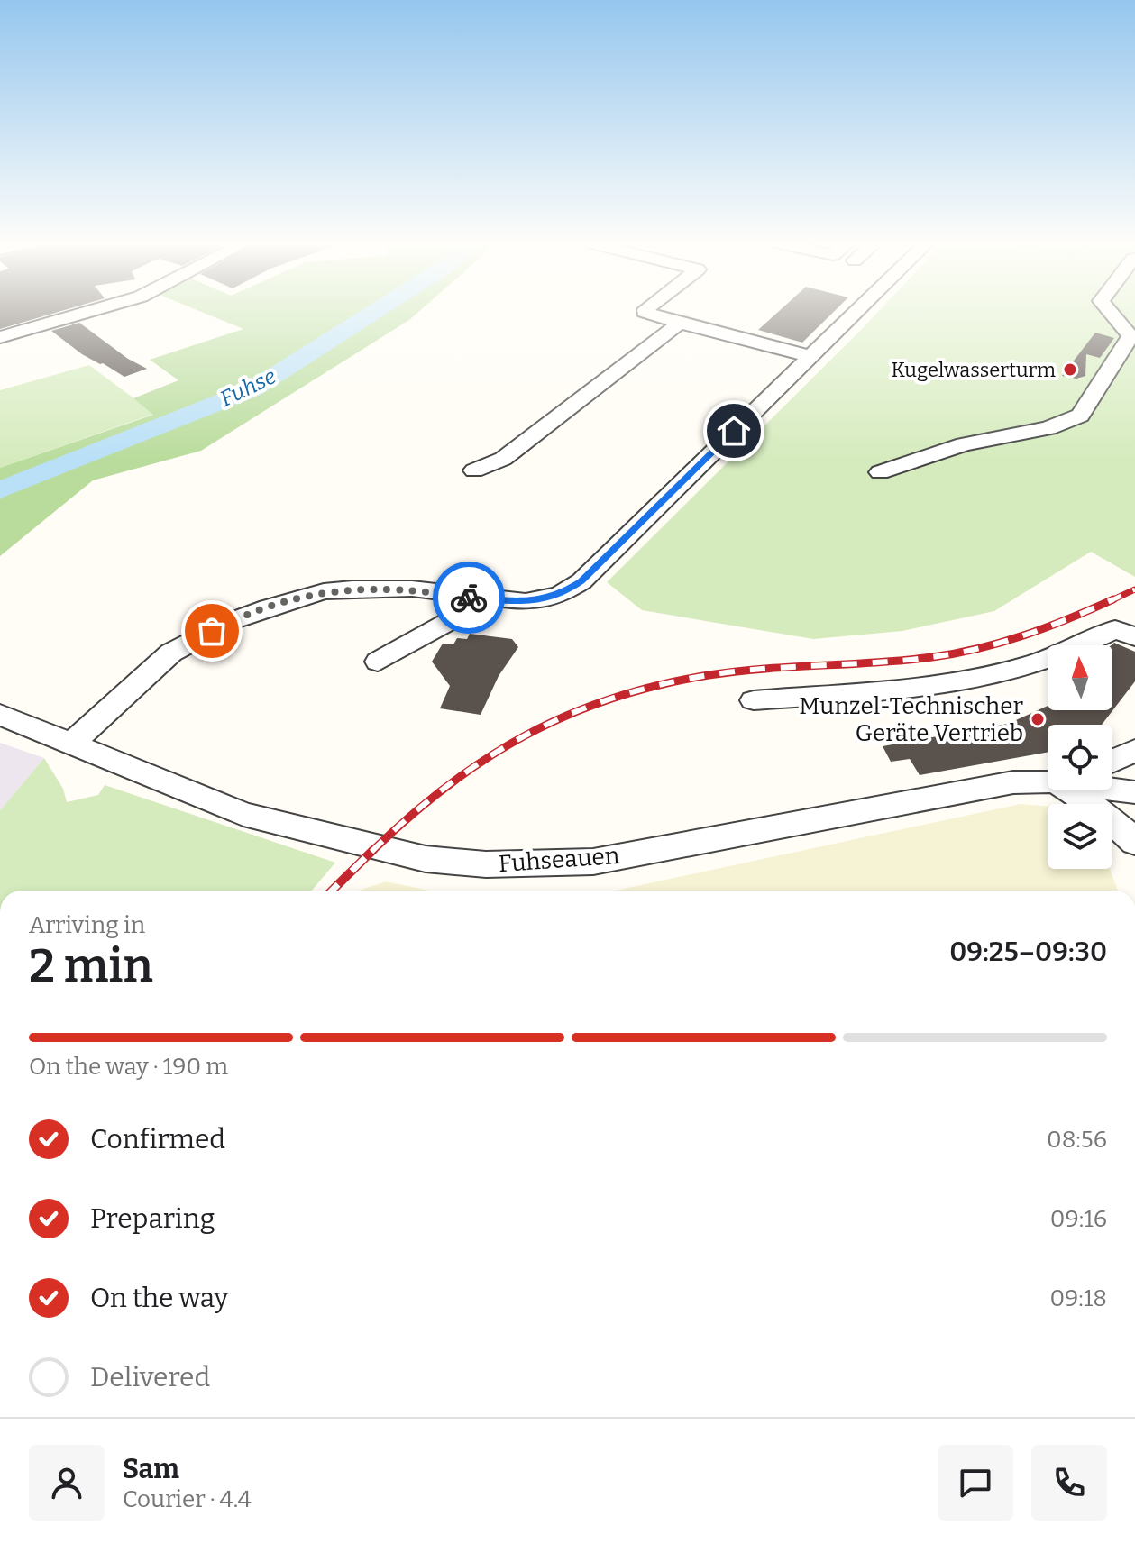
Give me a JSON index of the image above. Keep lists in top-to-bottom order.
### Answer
{
  "streets": {
    "street": ["Fuhseauen"]
  },
  "water": ["Fuhse"],
  "places": ["Kugelwasserturm", "Munzel-Technischer Geräte Vertrieb"],
  "north": "top",
  "page": {
    "heading": ["2 min", "Arriving in", "09:25–09:30"],
    "panel": ["Sam", "Courier · 4.4"],
    "bar": "On the way · 190 m",
    "list": [
      ["Confirmed", "08:56"],
      ["Preparing", "09:16"],
      ["On the way", "09:18"],
      "Delivered"
    ]
  }
}
